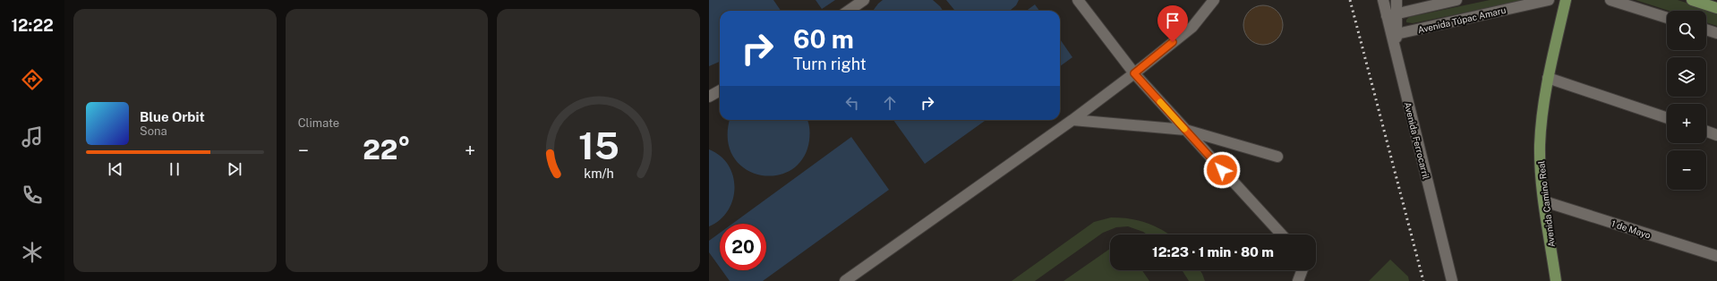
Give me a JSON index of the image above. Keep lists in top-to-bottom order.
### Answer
{
  "streets": {
    "main road": ["Avenida Camino Real"],
    "street": ["Avenida Túpac Amaru", "Avenida Ferrocarril", "1 de Mayo"]
  },
  "crossings": [
    ["Avenida Camino Real", "1 de Mayo"]
  ],
  "page": {
    "tabs": "12:22",
    "tile": "Climate",
    "map_buttons": ["+", "−"],
    "turn": ["60 m", "Turn right"],
    "song": ["Blue Orbit", "Sona"],
    "heat": ["−", "22°", "+"],
    "limit": "20",
    "trip": "12:23 · 1 min · 80 m",
    "gauge": ["15", "km/h"]
  }
}
